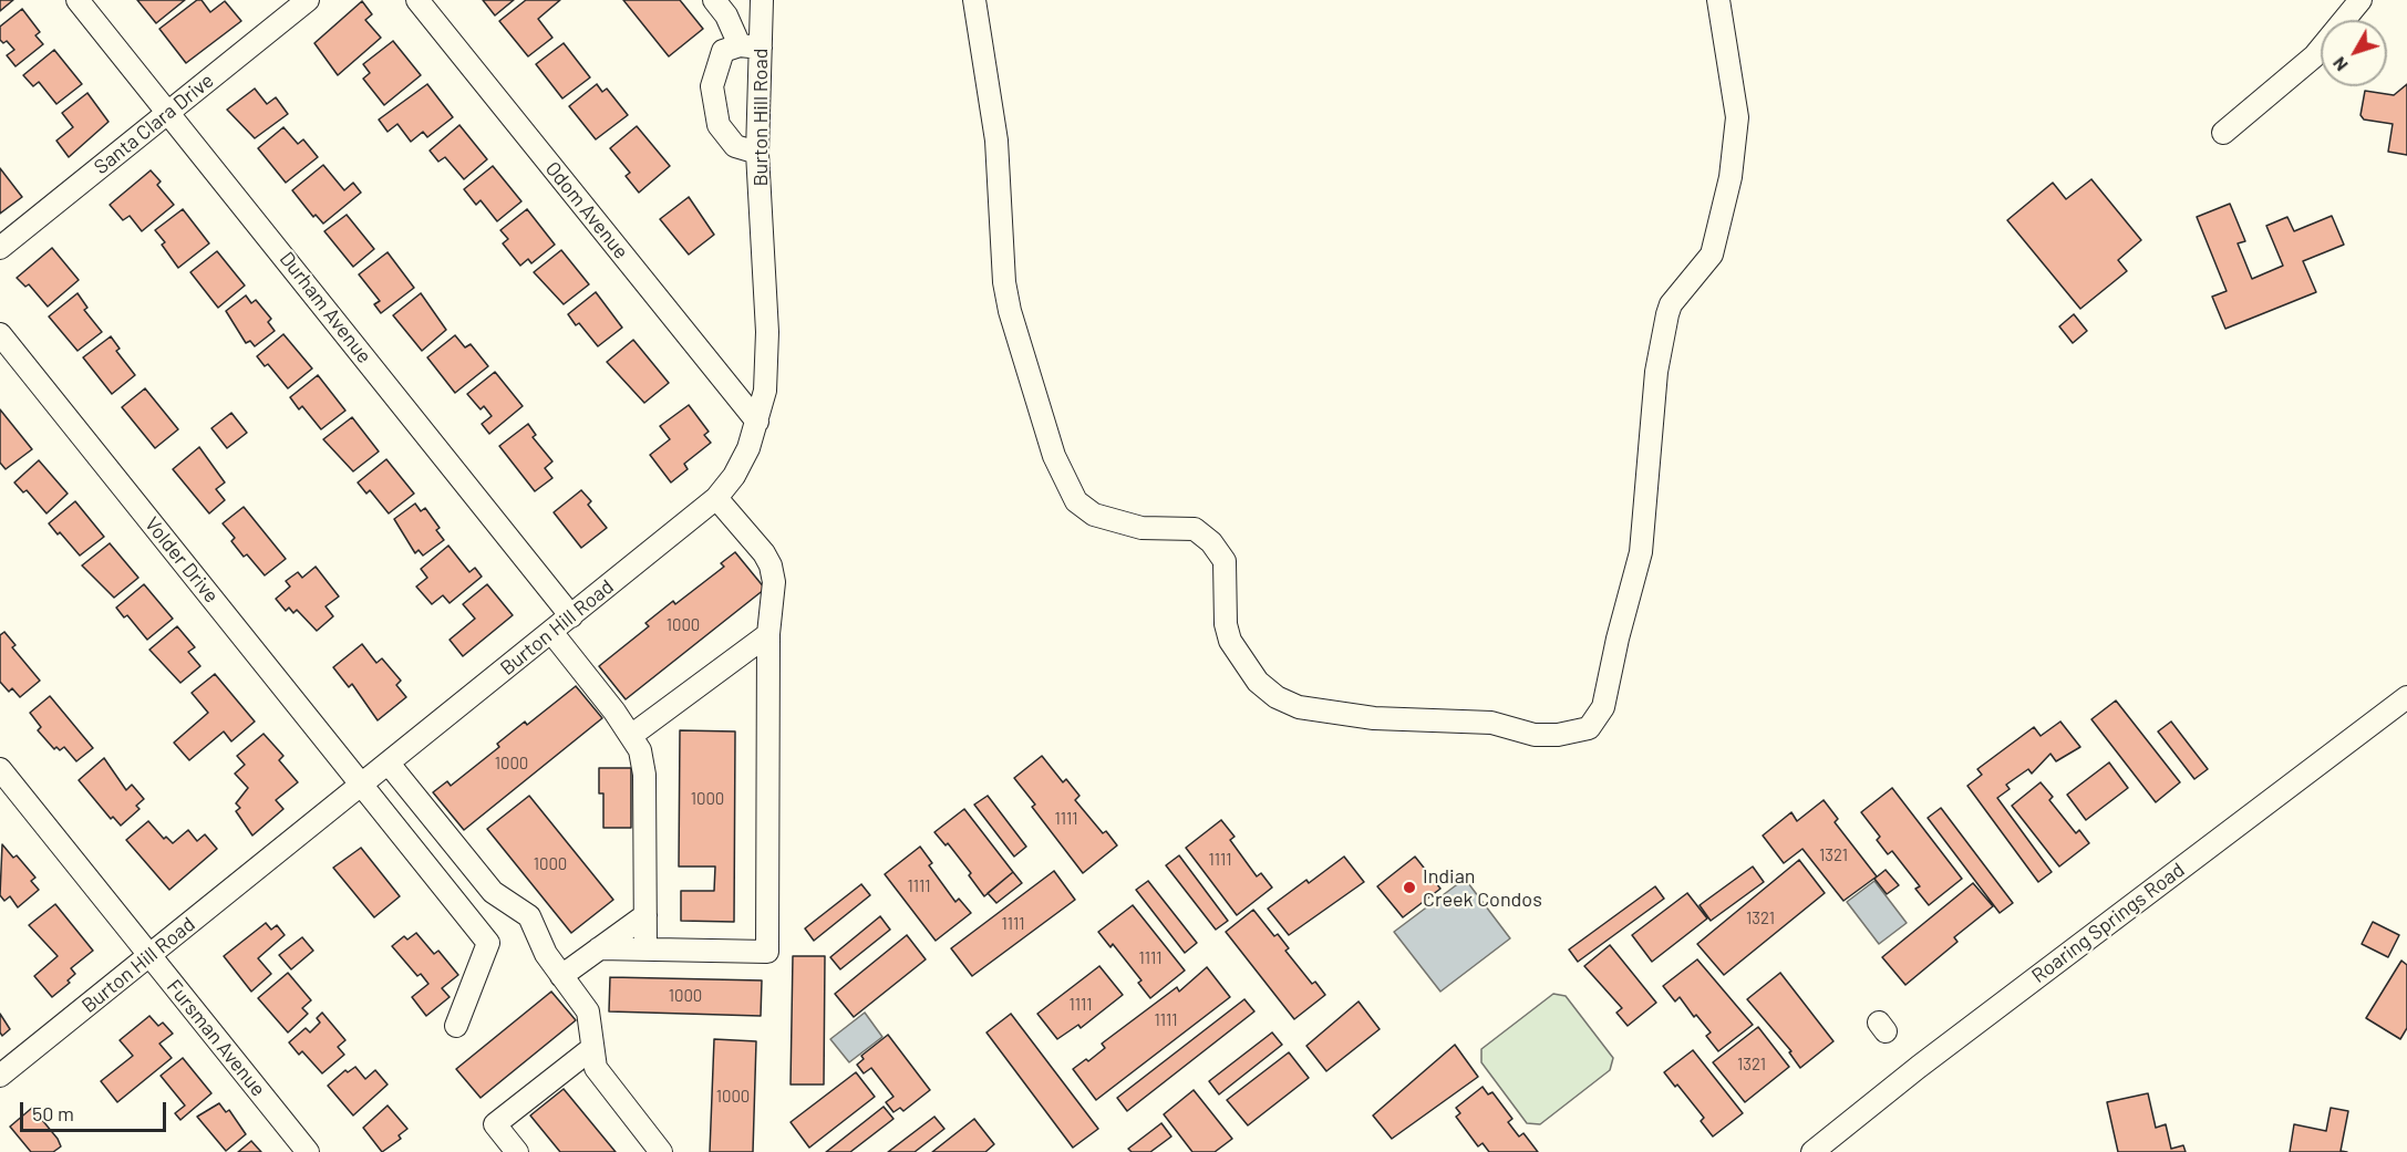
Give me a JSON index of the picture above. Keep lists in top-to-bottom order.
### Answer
{
  "streets": {
    "street": [
      "Burton Hill Road",
      "Santa Clara Drive",
      "Odom Avenue",
      "Durham Avenue",
      "Volder Drive",
      "Roaring Springs Road",
      "Fursman Avenue"
    ]
  },
  "crossings": [
    ["Burton Hill Road", "Odom Avenue"],
    ["Burton Hill Road", "Durham Avenue"],
    ["Burton Hill Road", "Volder Drive"],
    ["Burton Hill Road", "Fursman Avenue"],
    ["Santa Clara Drive", "Durham Avenue"]
  ],
  "places": ["Indian Creek Condos"],
  "house_numbers": [
    "1000",
    "1000",
    "1000",
    "1111",
    "1321",
    "1111",
    "1000",
    "1111",
    "1321",
    "1111",
    "1111",
    "1000",
    "1111",
    "1111",
    "1321",
    "1000"
  ],
  "scale_bar": "50 m",
  "north": "bottom left"
}
